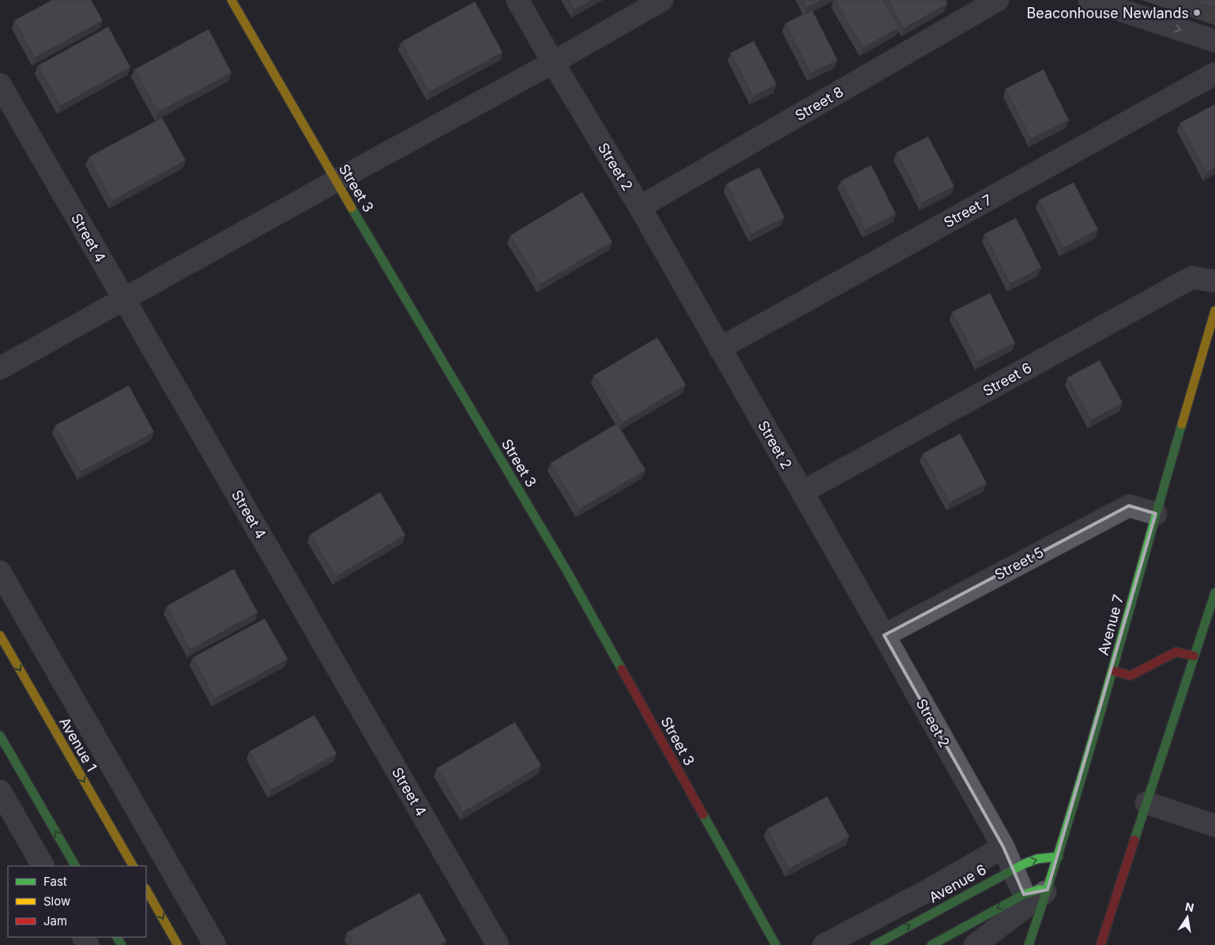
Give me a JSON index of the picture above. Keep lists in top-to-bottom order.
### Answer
{
  "streets": {
    "street": [
      "Street 8",
      "Street 2",
      "Street 3",
      "Street 7",
      "Street 4",
      "Street 6",
      "Street 5",
      "Avenue 7",
      "Avenue 1",
      "Avenue 6"
    ]
  },
  "crossings": [
    ["Street 8", "Street 2"],
    ["Street 2", "Street 7"],
    ["Street 2", "Street 6"],
    ["Street 2", "Street 5"],
    ["Street 2", "Avenue 6"],
    ["Street 5", "Avenue 7"],
    ["Avenue 7", "Avenue 6"]
  ],
  "places": ["Beaconhouse Newlands"],
  "legend": ["Fast", "Slow", "Jam"],
  "north": "top"
}
